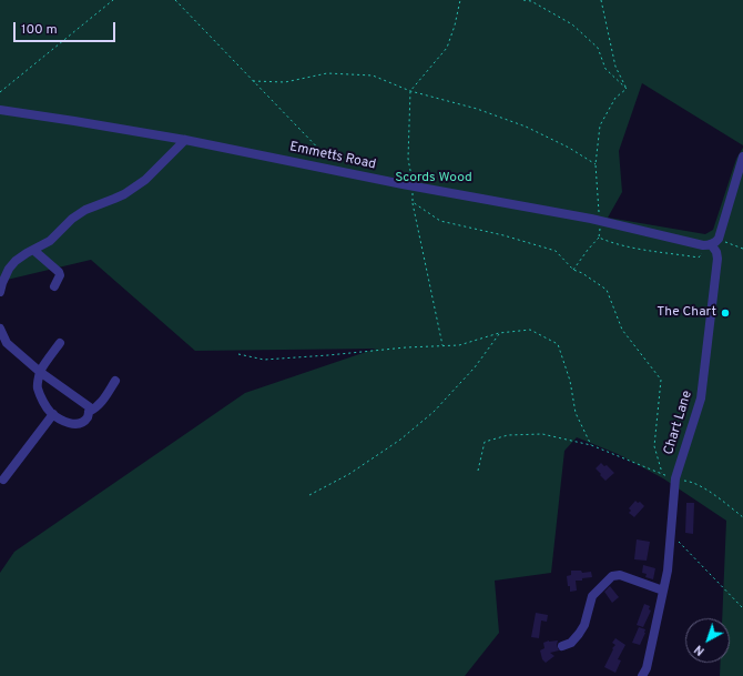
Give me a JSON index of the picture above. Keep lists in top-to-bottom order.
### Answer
{
  "streets": {
    "street": ["Emmetts Road", "Chart Lane"]
  },
  "crossings": [
    ["Emmetts Road", "Chart Lane"]
  ],
  "parks": ["Scords Wood"],
  "places": ["The Chart"],
  "scale_bar": "100 m",
  "north": "bottom left"
}
